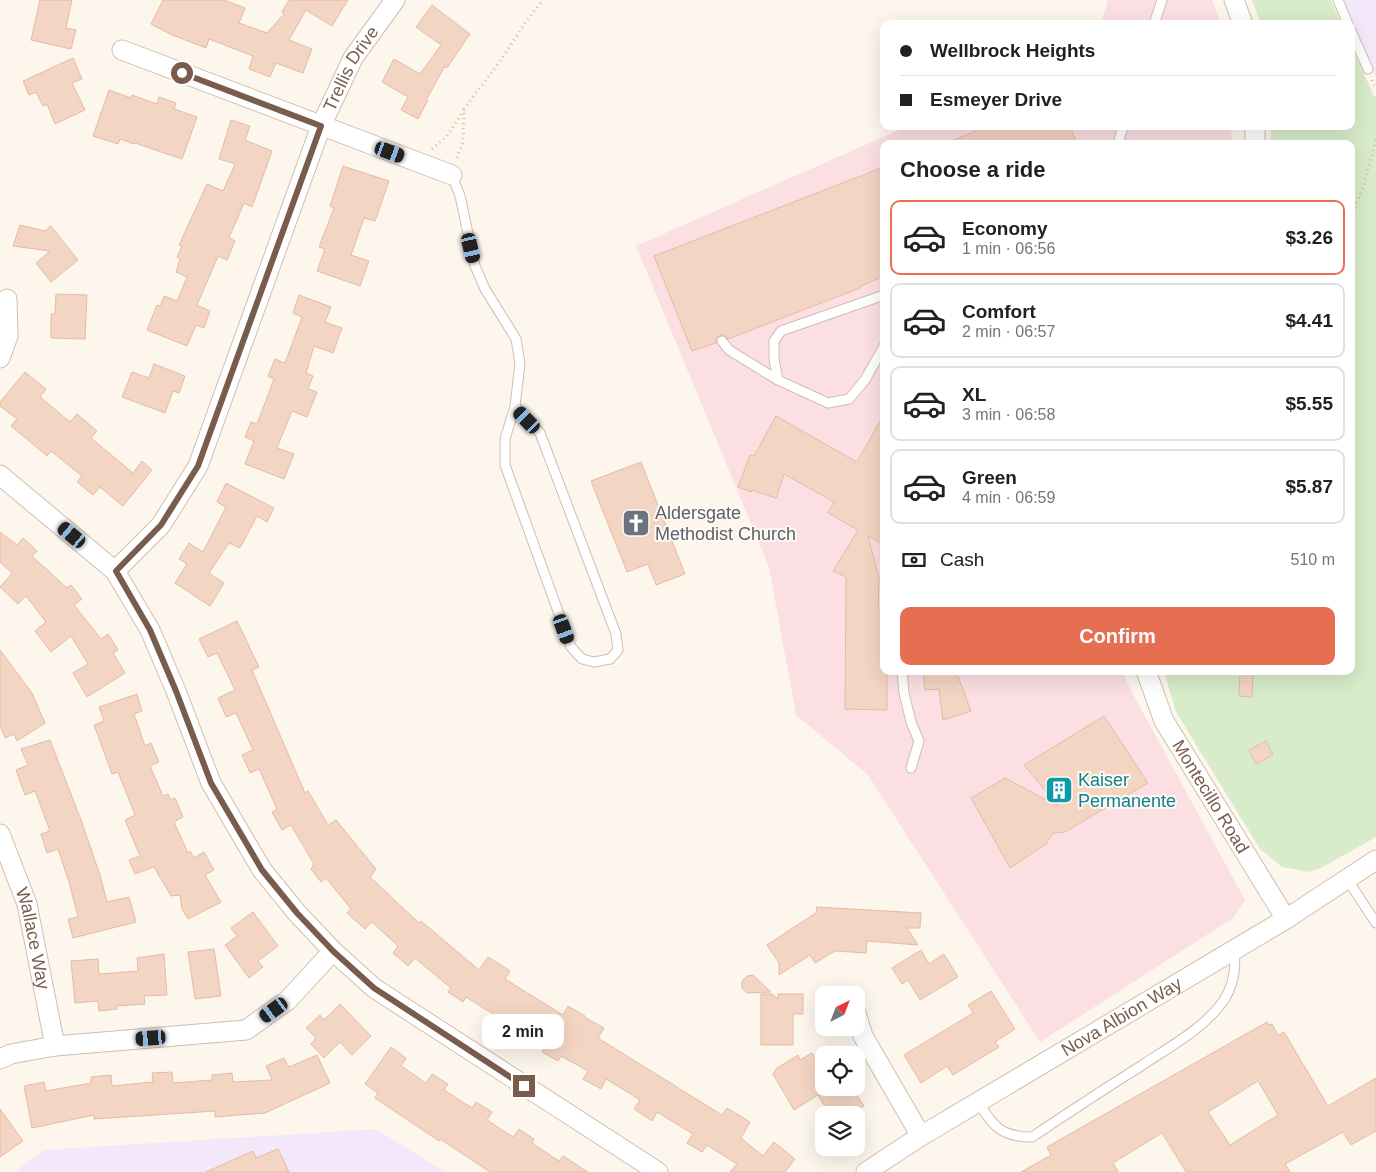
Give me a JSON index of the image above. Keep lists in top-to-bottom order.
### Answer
{
  "streets": {
    "street": [
      "Trellis Drive",
      "Montecillo Road",
      "Wallace Way",
      "Nova Albion Way"
    ]
  },
  "crossings": [
    ["Montecillo Road", "Nova Albion Way"]
  ],
  "places": {
    "church": ["Aldersgate Methodist Church"],
    "building": ["Kaiser Permanente"]
  },
  "north": "top right",
  "page": {
    "banner": ["Wellbrock Heights", "Esmeyer Drive"],
    "heading": "Choose a ride",
    "list": [
      {
        "name": "Economy",
        "note": "1 min · 06:56",
        "value": "$3.26"
      },
      {
        "name": "Comfort",
        "note": "2 min · 06:57",
        "value": "$4.41"
      },
      {
        "name": "XL",
        "note": "3 min · 06:58",
        "value": "$5.55"
      },
      {
        "name": "Green",
        "note": "4 min · 06:59",
        "value": "$5.87"
      }
    ],
    "pay": ["Cash", "510 m"],
    "buttons": "Confirm",
    "bubble": "2 min"
  }
}
